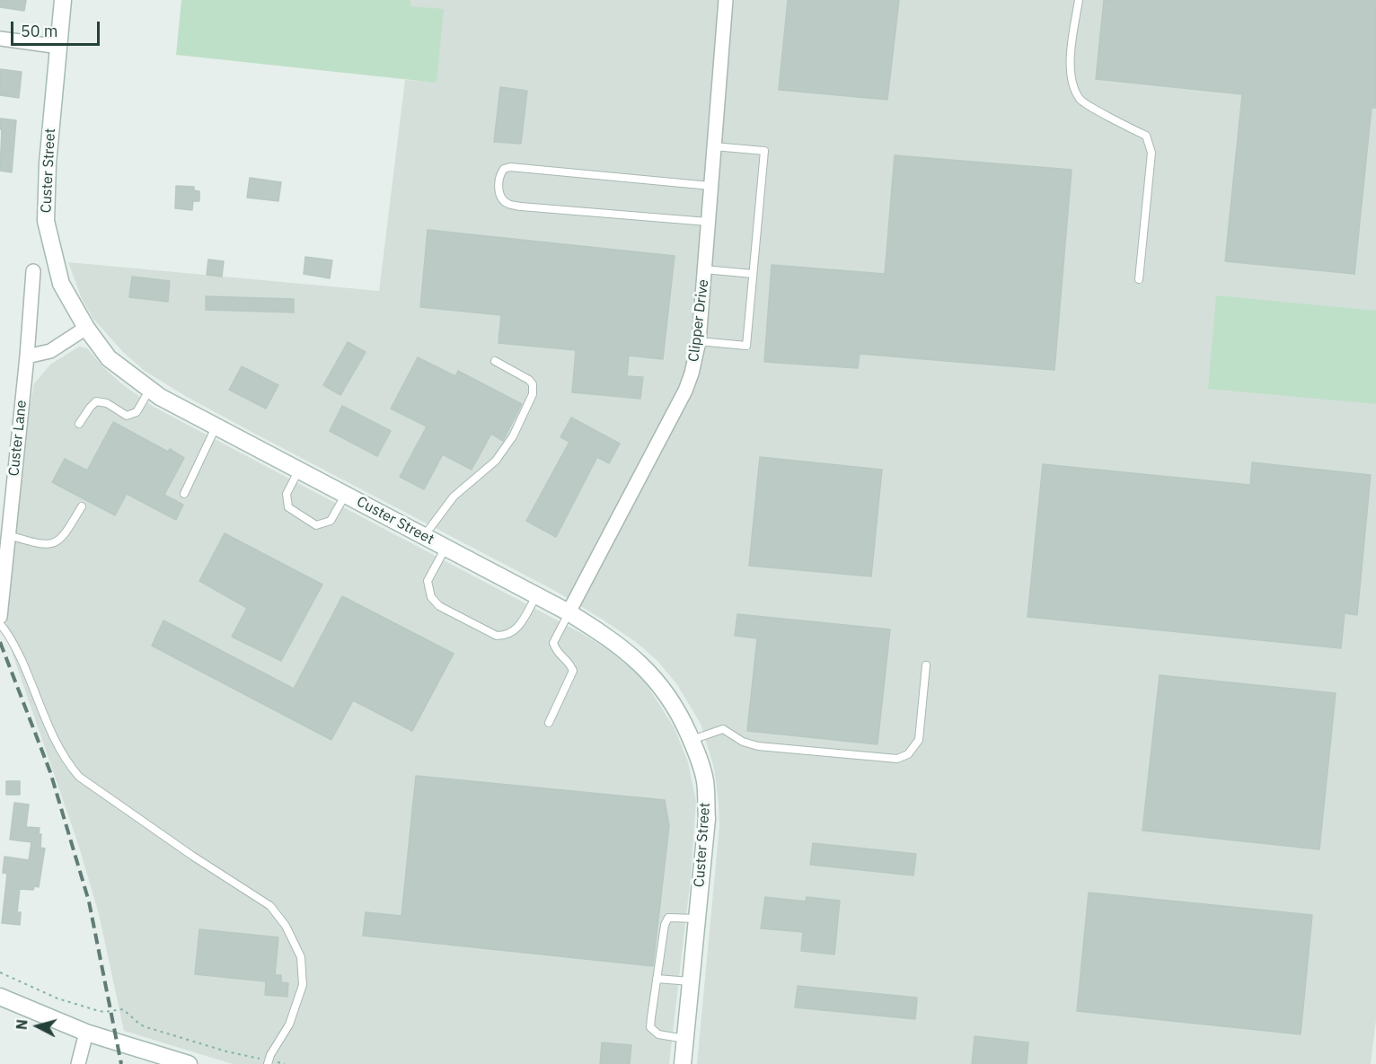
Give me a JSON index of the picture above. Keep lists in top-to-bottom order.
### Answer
{
  "streets": {
    "street": ["Custer Street", "Clipper Drive", "Custer Lane"]
  },
  "crossings": [
    ["Custer Street", "Clipper Drive"]
  ],
  "scale_bar": "50 m",
  "north": "left"
}
